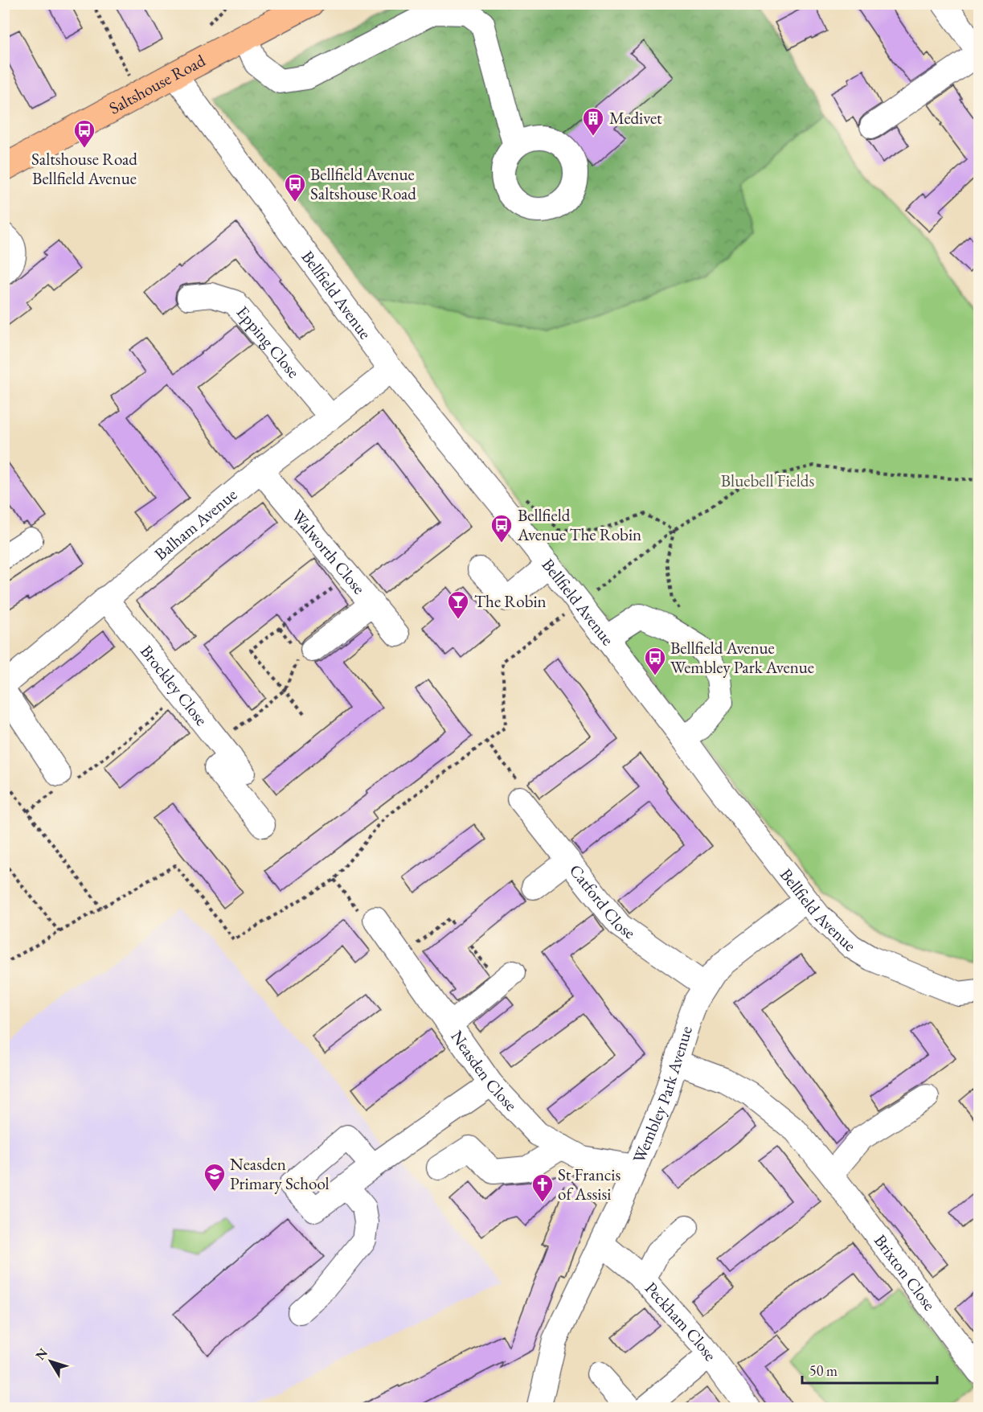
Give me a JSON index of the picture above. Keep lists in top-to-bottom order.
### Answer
{
  "streets": {
    "main road": ["Saltshouse Road"],
    "street": [
      "Bellfield Avenue",
      "Epping Close",
      "Balham Avenue",
      "Walworth Close",
      "Brockley Close",
      "Catford Close",
      "Neasden Close",
      "Wembley Park Avenue",
      "Brixton Close",
      "Peckham Close"
    ]
  },
  "crossings": [
    ["Saltshouse Road", "Bellfield Avenue"],
    ["Bellfield Avenue", "Balham Avenue"],
    ["Bellfield Avenue", "Wembley Park Avenue"],
    ["Epping Close", "Balham Avenue"],
    ["Balham Avenue", "Walworth Close"],
    ["Balham Avenue", "Brockley Close"],
    ["Catford Close", "Wembley Park Avenue"],
    ["Neasden Close", "Wembley Park Avenue"],
    ["Wembley Park Avenue", "Brixton Close"],
    ["Wembley Park Avenue", "Peckham Close"]
  ],
  "parks": ["Bluebell Fields"],
  "places": {
    "building": ["Medivet"],
    "bus stop": [
      "Saltshouse Road Bellfield Avenue",
      "Bellfield Avenue Saltshouse Road",
      "Bellfield Avenue The Robin",
      "Bellfield Avenue Wembley Park Avenue"
    ],
    "bar": ["The Robin"],
    "school or university": ["Neasden Primary School"],
    "church": ["St Francis of Assisi"]
  },
  "scale_bar": "50 m",
  "north": "top left"
}
